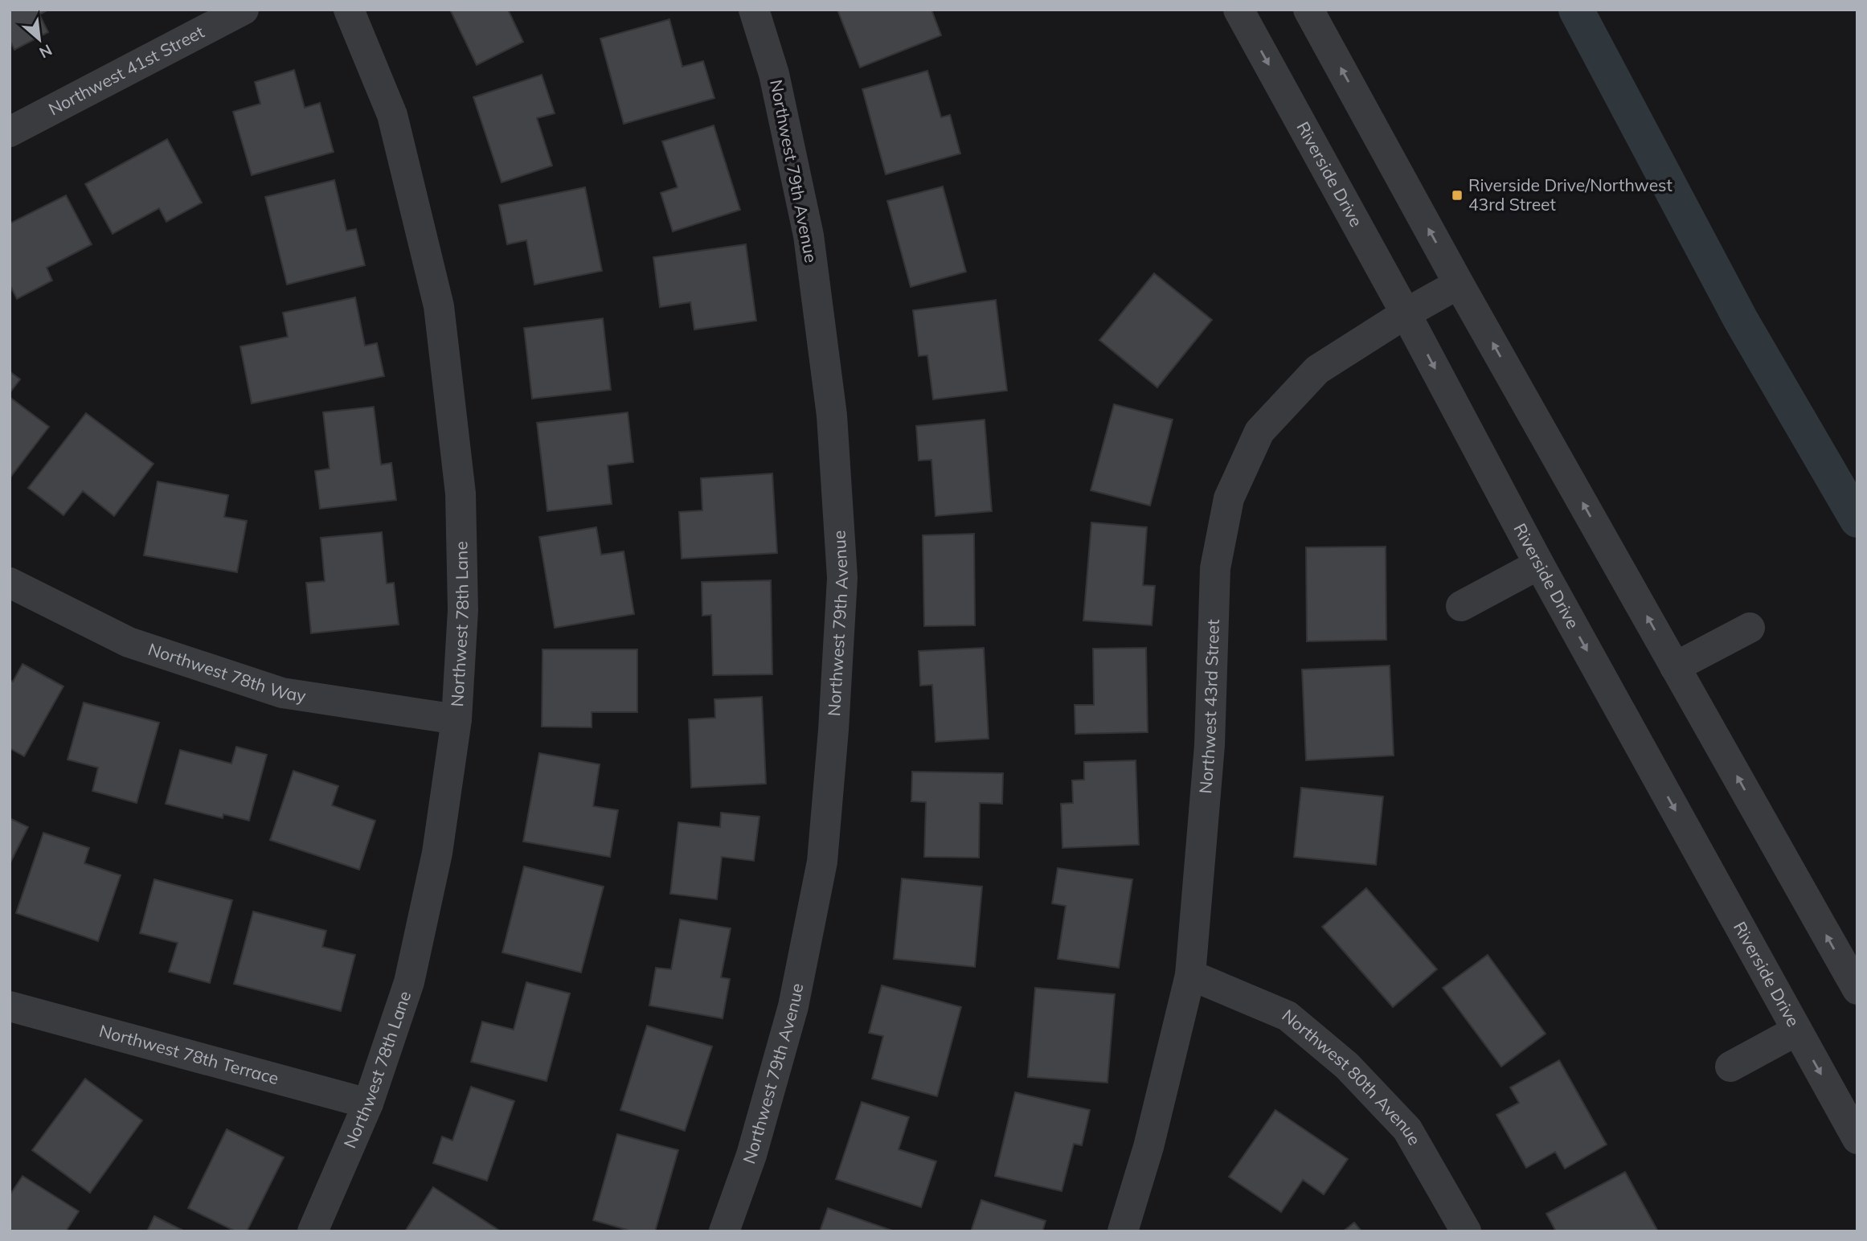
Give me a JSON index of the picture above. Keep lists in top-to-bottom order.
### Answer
{
  "streets": {
    "street": [
      "Northwest 41st Street",
      "Northwest 79th Avenue",
      "Riverside Drive",
      "Northwest 78th Lane",
      "Northwest 78th Way",
      "Northwest 43rd Street",
      "Northwest 78th Terrace",
      "Northwest 80th Avenue"
    ]
  },
  "crossings": [
    ["Riverside Drive", "Northwest 43rd Street"],
    ["Northwest 78th Lane", "Northwest 78th Way"],
    ["Northwest 78th Lane", "Northwest 78th Terrace"],
    ["Northwest 43rd Street", "Northwest 80th Avenue"]
  ],
  "places": {
    "transit": ["Riverside Drive/Northwest 43rd Street"]
  },
  "north": "bottom right"
}
